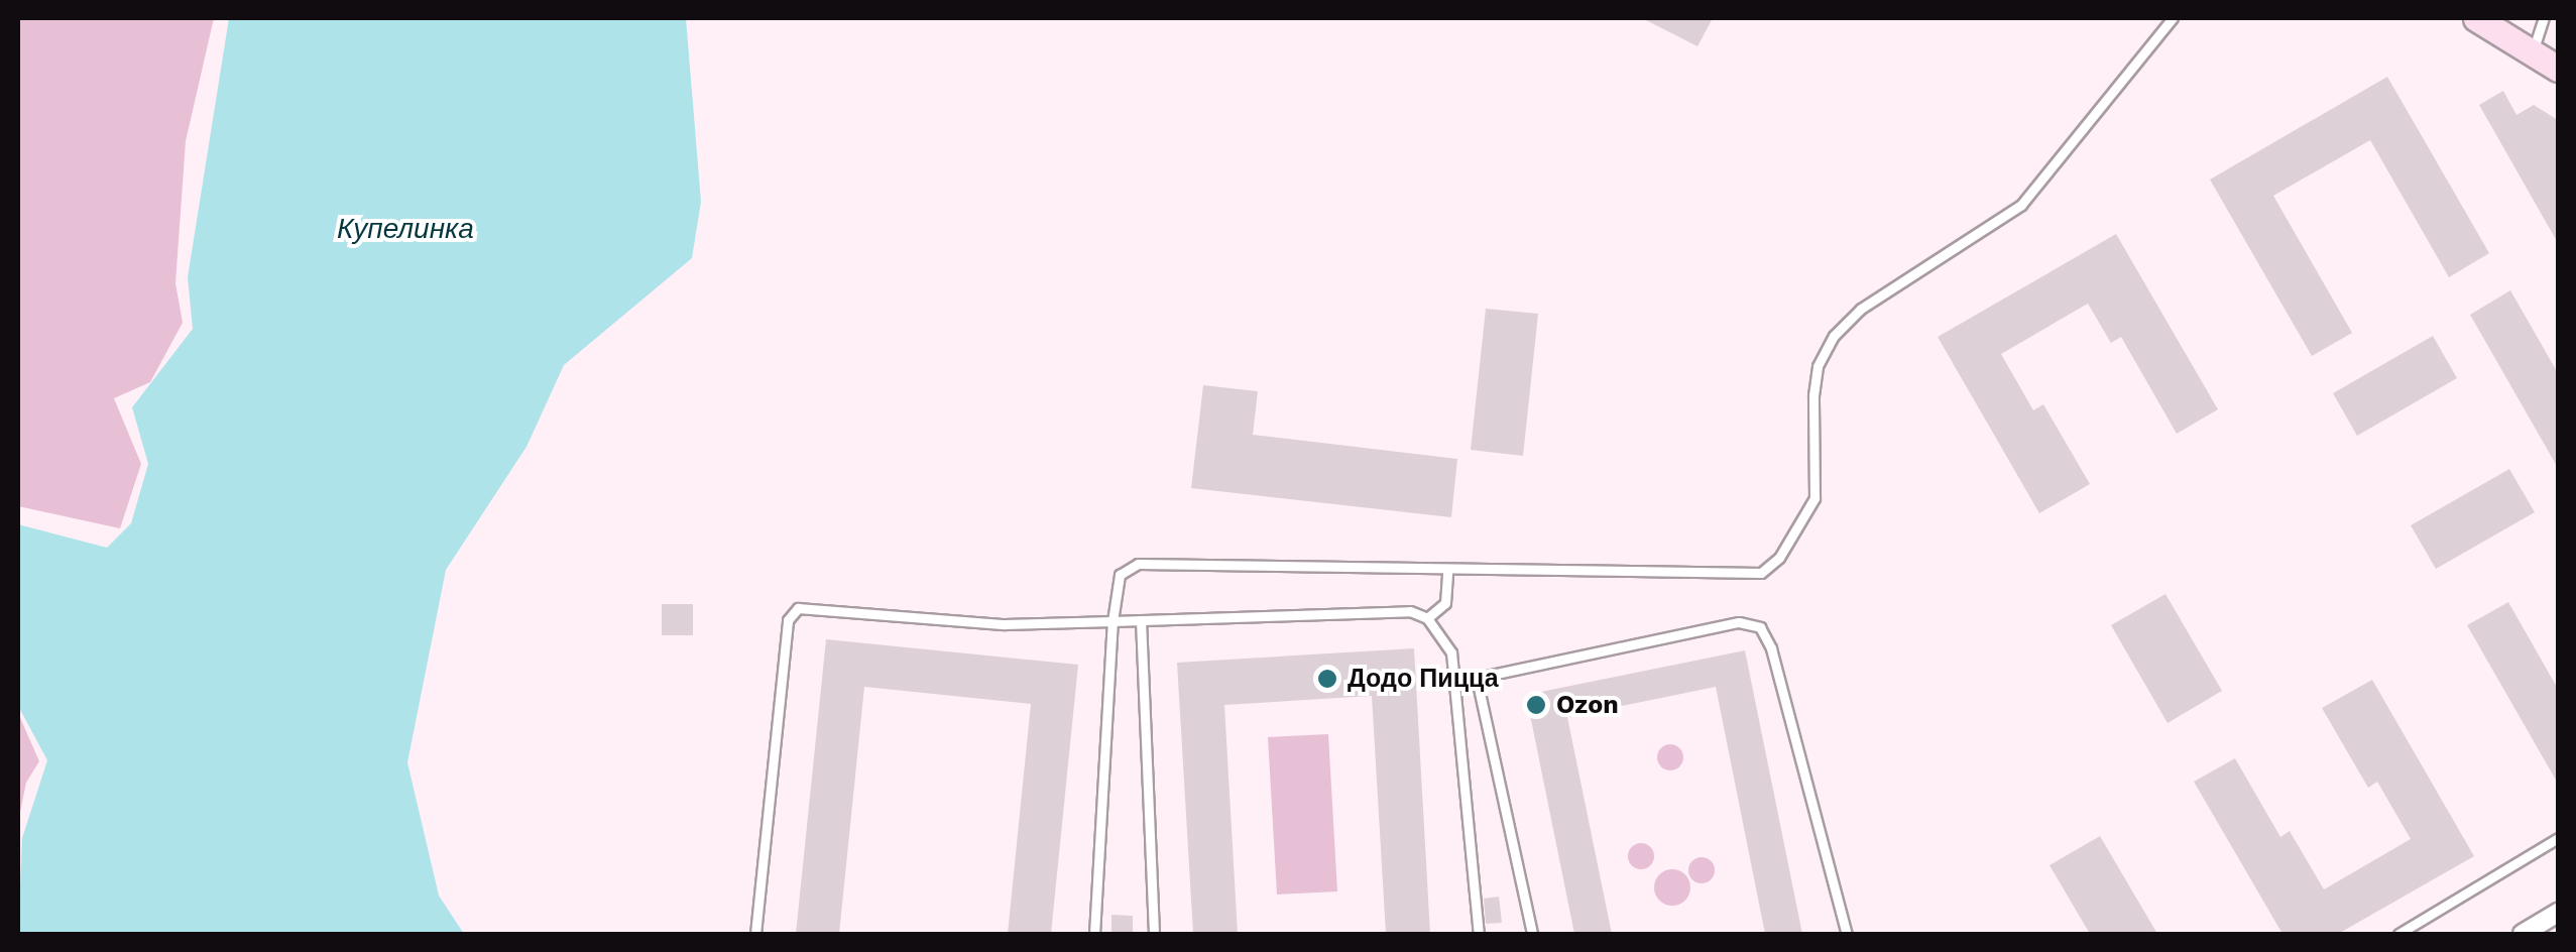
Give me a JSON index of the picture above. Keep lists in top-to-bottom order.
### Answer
{
  "water": ["Купелинка"],
  "places": ["Додо Пицца", "Ozon"]
}
